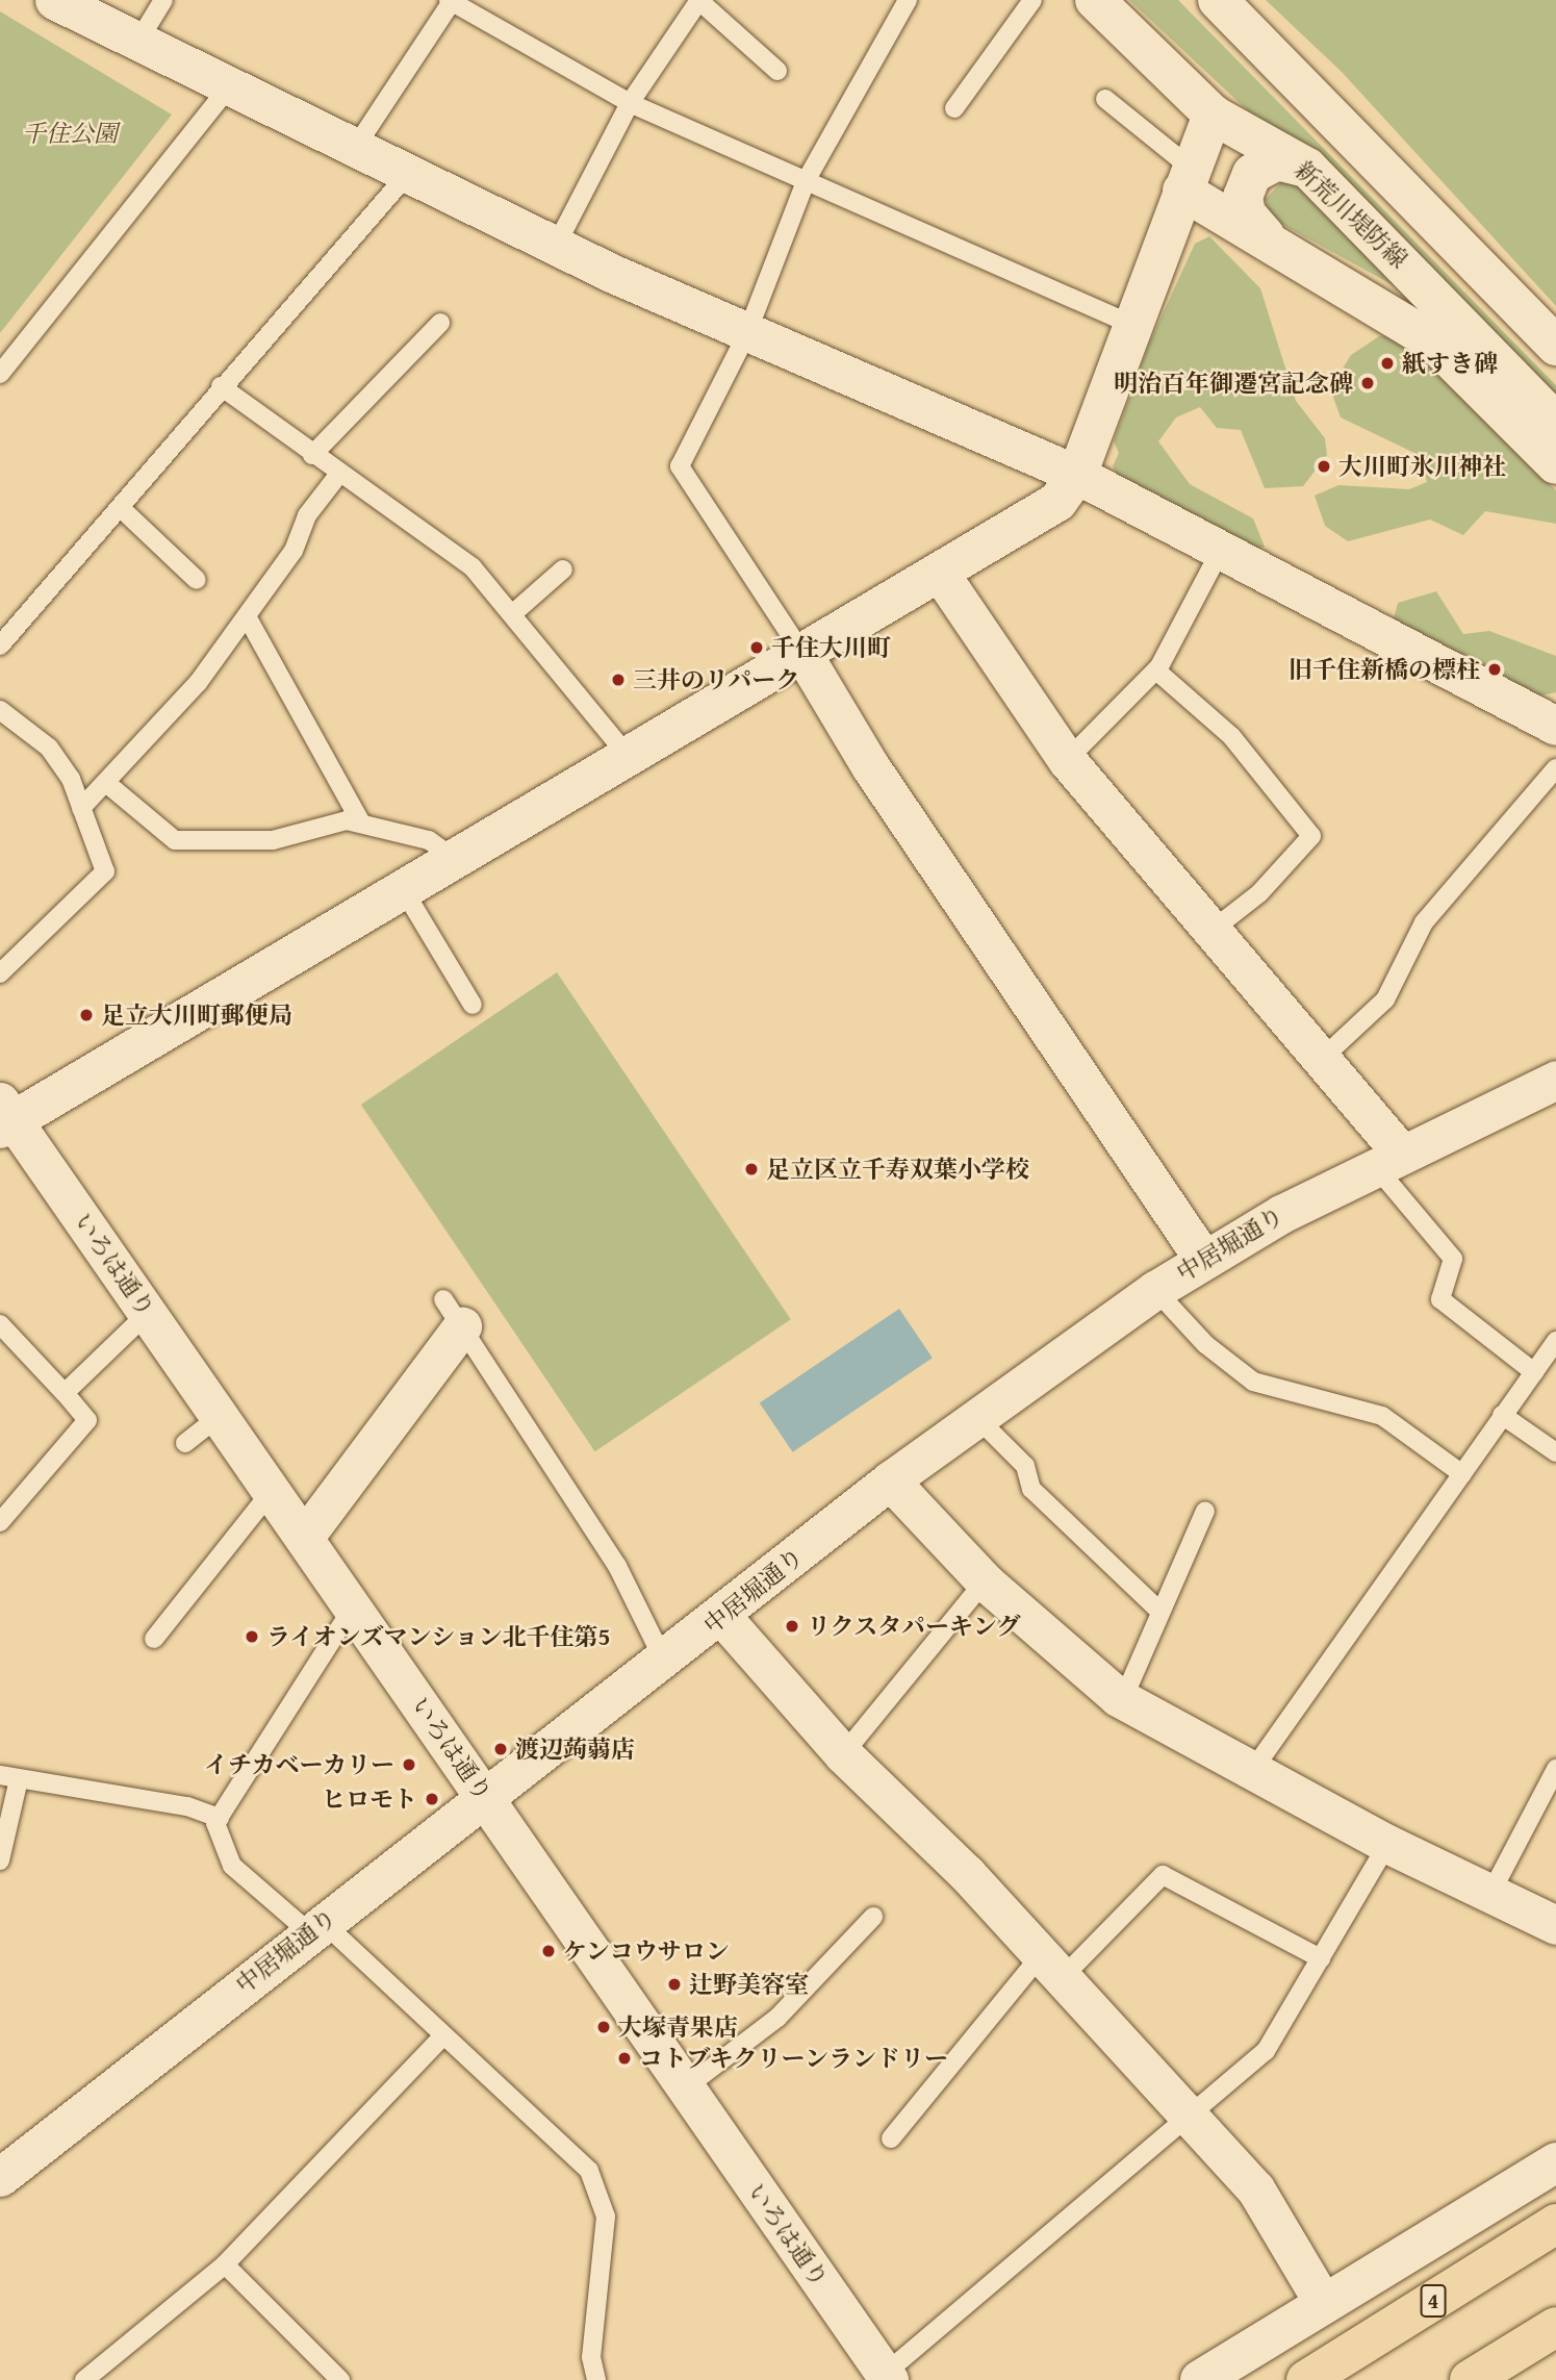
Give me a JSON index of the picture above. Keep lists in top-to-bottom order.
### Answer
{
  "streets": {
    "highway": ["4"],
    "street": ["新荒川堤防線", "中居堀通り", "いろは通り"]
  },
  "crossings": [
    ["中居堀通り", "いろは通り"]
  ],
  "parks": ["千住公園"],
  "places": [
    "紙すき碑",
    "明治百年御遷宮記念碑",
    "大川町氷川神社",
    "千住大川町",
    "旧千住新橋の標柱",
    "三井のリパーク",
    "足立大川町郵便局",
    "足立区立千寿双葉小学校",
    "リクスタパーキング",
    "ライオンズマンション北千住第5",
    "渡辺蒟蒻店",
    "イチカベーカリー",
    "ヒロモト",
    "ケンコウサロン",
    "辻野美容室",
    "大塚青果店",
    "コトブキクリーンランドリー"
  ]
}
